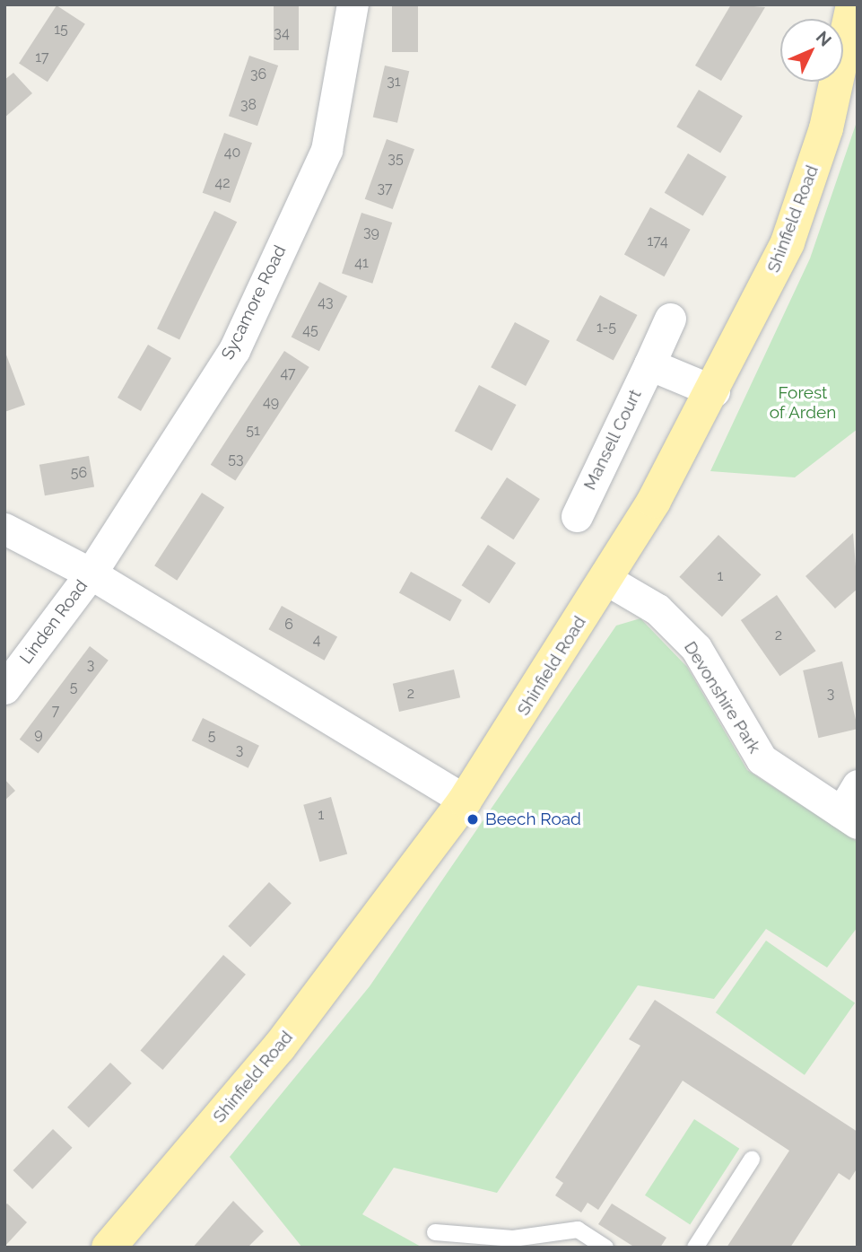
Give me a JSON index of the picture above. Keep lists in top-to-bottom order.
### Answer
{
  "streets": {
    "main road": ["Shinfield Road"],
    "street": [
      "Sycamore Road",
      "Mansell Court",
      "Linden Road",
      "Devonshire Park"
    ]
  },
  "crossings": [
    ["Shinfield Road", "Devonshire Park"],
    ["Sycamore Road", "Linden Road"]
  ],
  "parks": ["Forest of Arden"],
  "places": ["Beech Road"],
  "house_numbers": [
    "15",
    "34",
    "17",
    "36",
    "31",
    "38",
    "40",
    "35",
    "42",
    "37",
    "39",
    "174",
    "41",
    "43",
    "1-5",
    "45",
    "47",
    "49",
    "51",
    "53",
    "56",
    "1",
    "6",
    "2",
    "4",
    "3",
    "5",
    "2",
    "3",
    "7",
    "9",
    "5",
    "3",
    "1"
  ],
  "north": "top right"
}
